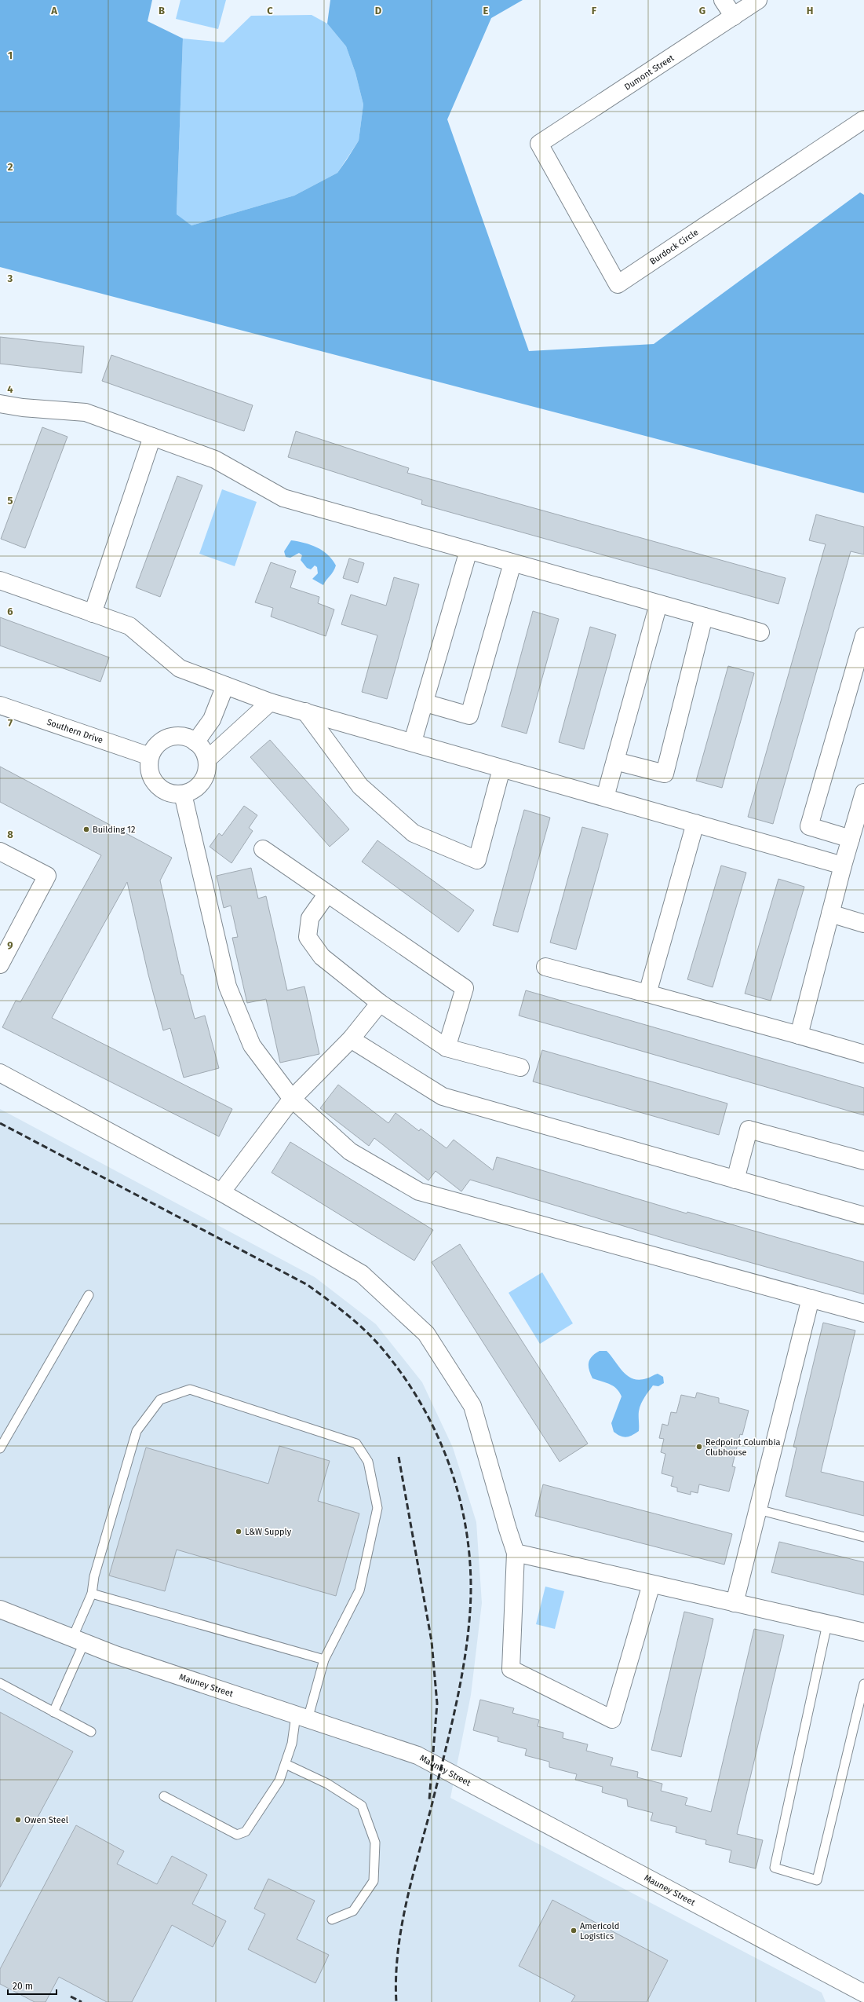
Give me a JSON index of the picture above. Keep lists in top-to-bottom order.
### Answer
{
  "streets": {
    "street": [
      "Dumont Street",
      "Burdock Circle",
      "Southern Drive",
      "Mauney Street"
    ]
  },
  "crossings": [
    ["Dumont Street", "Burdock Circle"]
  ],
  "places": [
    "Building 12",
    "Redpoint Columbia Clubhouse",
    "L&W Supply",
    "Owen Steel",
    "Americold Logistics"
  ],
  "scale_bar": "20 m",
  "grid": {
    "columns": [
      "A",
      "B",
      "C",
      "D",
      "E",
      "F",
      "G",
      "H"
    ],
    "rows": [
      "1",
      "2",
      "3",
      "4",
      "5",
      "6",
      "7",
      "8",
      "9"
    ]
  }
}
